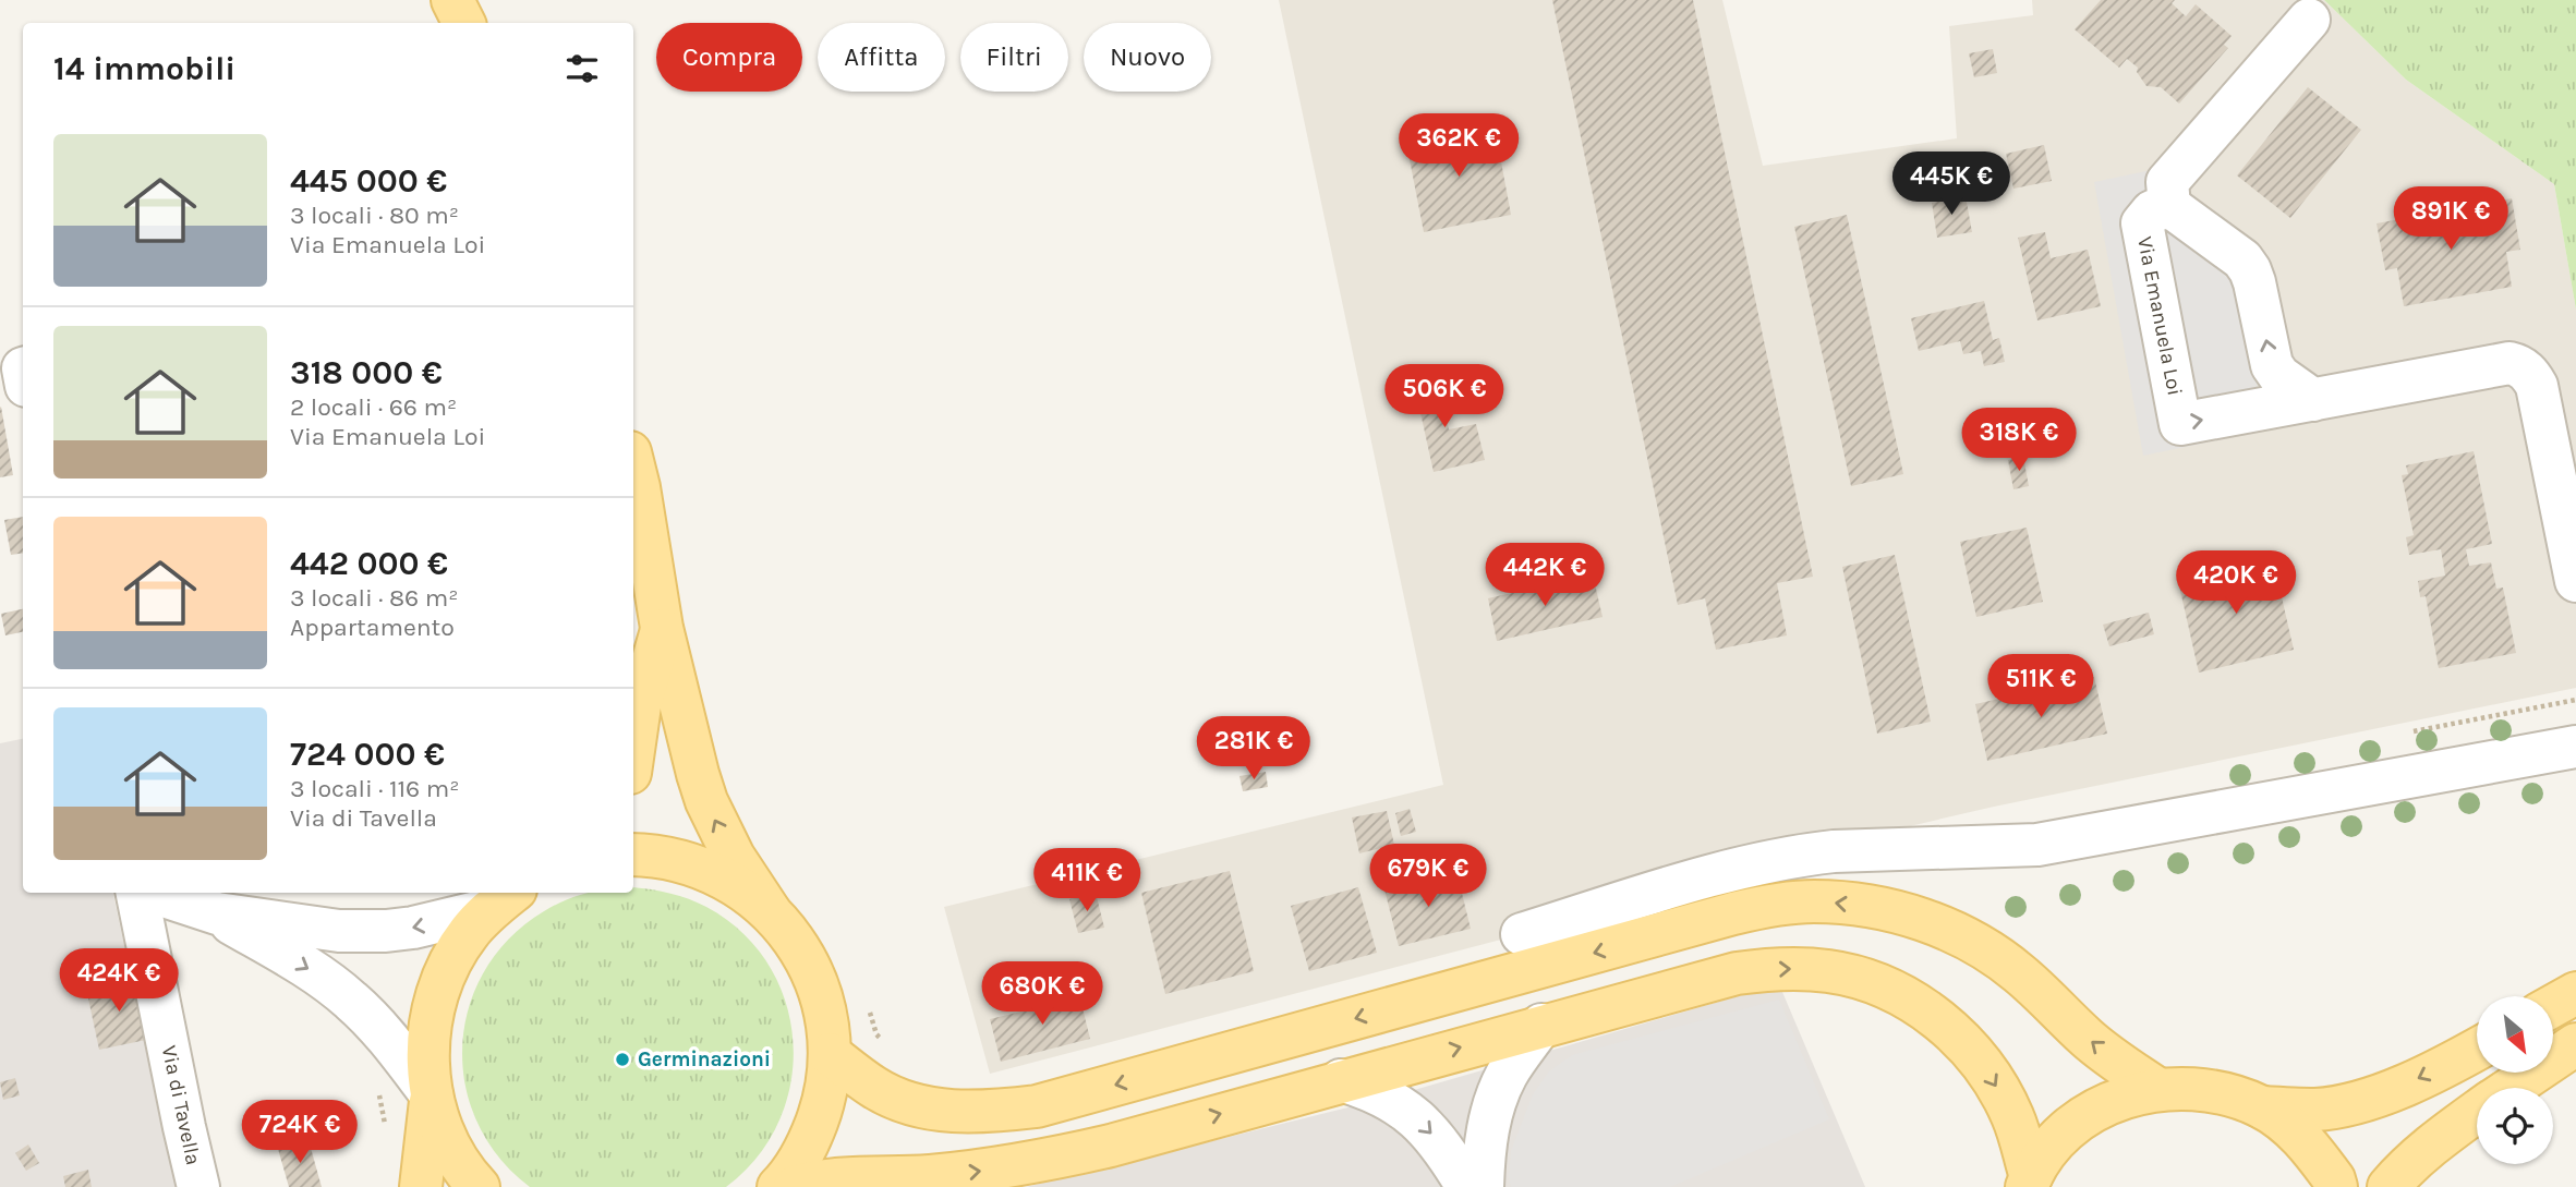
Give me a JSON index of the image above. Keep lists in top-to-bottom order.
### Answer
{
  "streets": {
    "street": ["Via Emanuela Loi", "Via di Tavella"]
  },
  "places": ["Germinazioni"],
  "north": "bottom right",
  "page": {
    "chip": [
      "Compra",
      "Affitta",
      "Filtri",
      "Nuovo"
    ],
    "heading": "14 immobili",
    "price": [
      "362K €",
      "445K €",
      "891K €",
      "506K €",
      "318K €",
      "442K €",
      "420K €",
      "511K €",
      "281K €",
      "679K €",
      "411K €",
      "424K €",
      "680K €",
      "724K €"
    ],
    "list": [
      {
        "name": "445 000 €",
        "note": "3 locali · 80 m² · Via Emanuela Loi"
      },
      {
        "name": "318 000 €",
        "note": "2 locali · 66 m² · Via Emanuela Loi"
      },
      {
        "name": "442 000 €",
        "note": "3 locali · 86 m² · Appartamento"
      },
      {
        "name": "724 000 €",
        "note": "3 locali · 116 m² · Via di Tavella"
      }
    ]
  }
}
